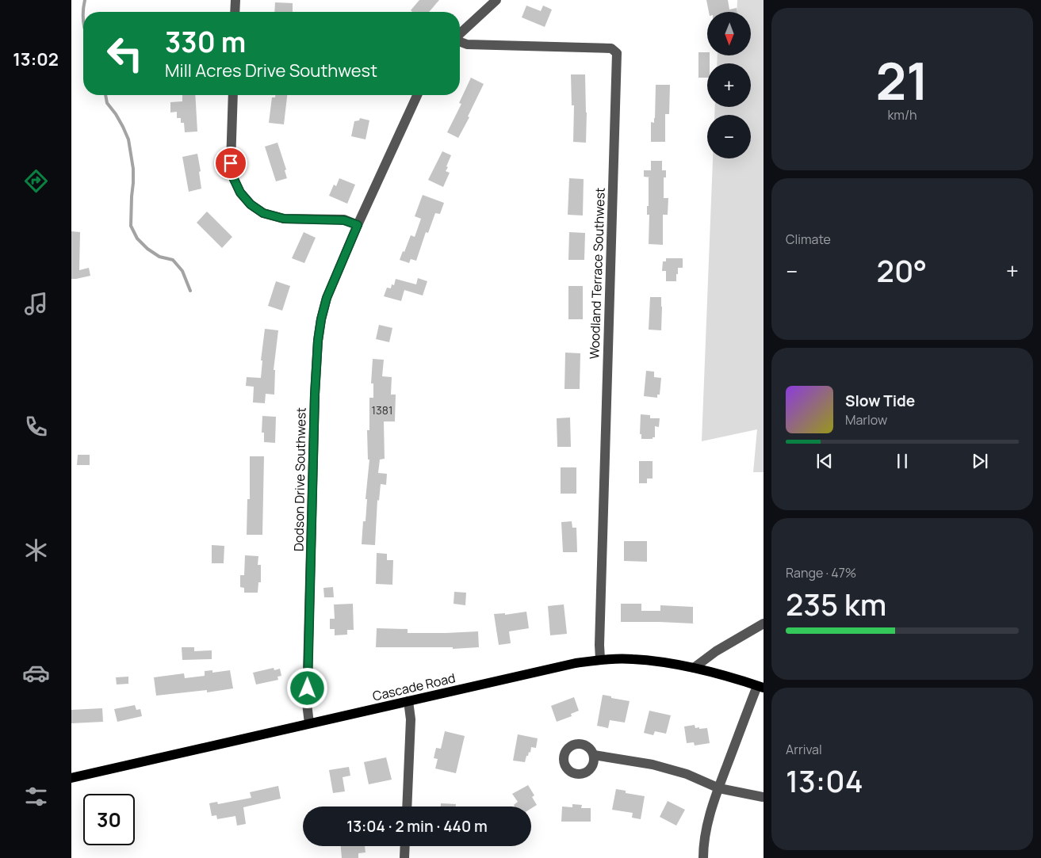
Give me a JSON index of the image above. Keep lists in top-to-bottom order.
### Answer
{
  "streets": {
    "main road": ["Cascade Road"],
    "street": ["Woodland Terrace Southwest", "Dodson Drive Southwest"]
  },
  "crossings": [
    ["Woodland Terrace Southwest", "Cascade Road"],
    ["Dodson Drive Southwest", "Cascade Road"]
  ],
  "house_numbers": ["1381"],
  "north": "bottom",
  "page": {
    "tabs": "13:02",
    "tile": [
      ["21", "km/h"],
      "Climate",
      ["Range · 47%", "235 km"],
      ["Arrival", "13:04"]
    ],
    "map_buttons": ["+", "−"],
    "turn": ["330 m", "Mill Acres Drive Southwest"],
    "heat": ["−", "20°", "+"],
    "song": ["Slow Tide", "Marlow"],
    "limit": "30",
    "trip": "13:04 · 2 min · 440 m"
  }
}
